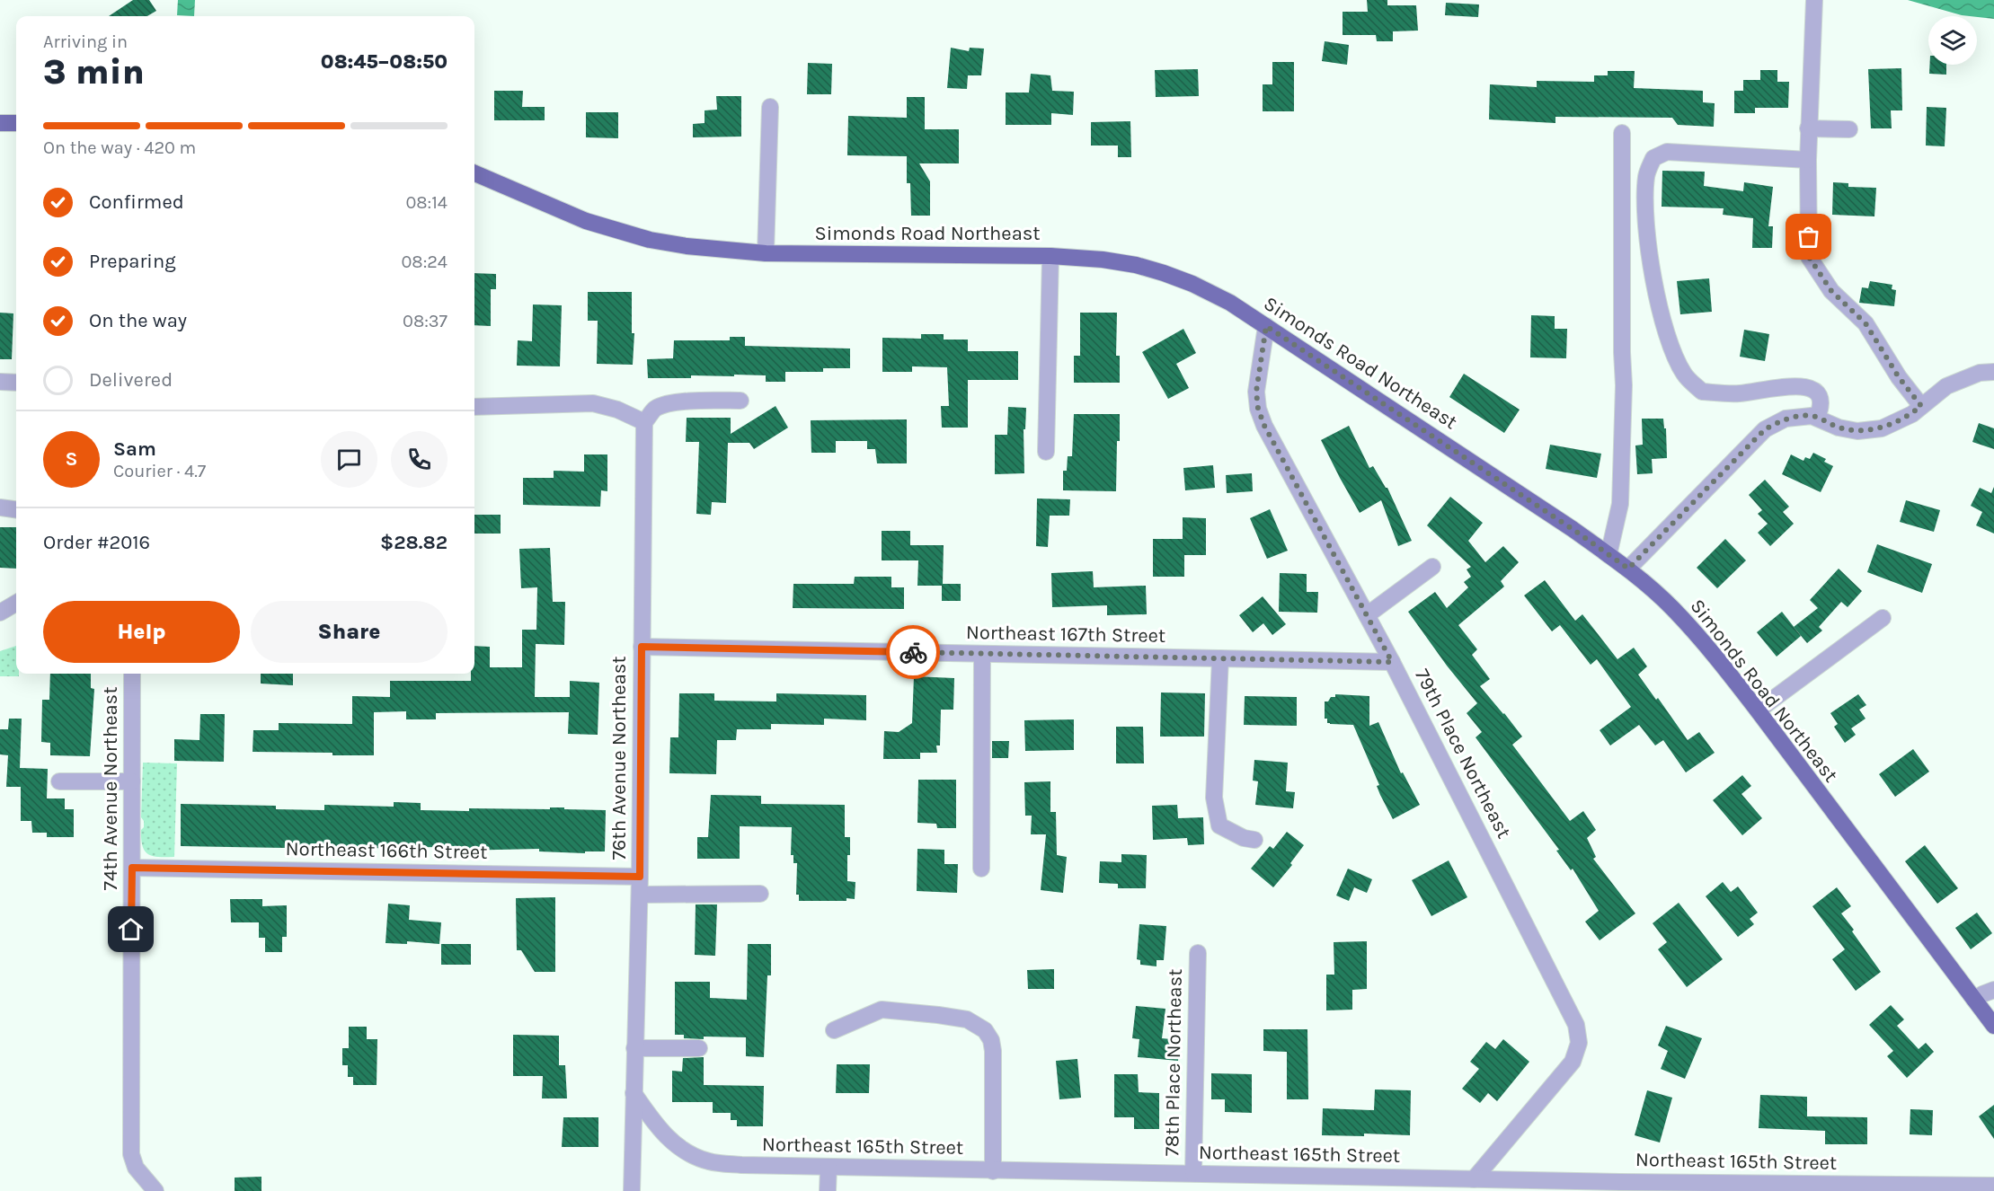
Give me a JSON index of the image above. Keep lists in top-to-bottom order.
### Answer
{
  "streets": {
    "main road": ["Simonds Road Northeast"],
    "street": [
      "Northeast 167th Street",
      "79th Place Northeast",
      "76th Avenue Northeast",
      "74th Avenue Northeast",
      "Northeast 166th Street",
      "78th Place Northeast",
      "Northeast 165th Street"
    ]
  },
  "crossings": [
    ["Simonds Road Northeast", "79th Place Northeast"],
    ["Northeast 167th Street", "79th Place Northeast"],
    ["Northeast 167th Street", "76th Avenue Northeast"],
    ["79th Place Northeast", "Northeast 165th Street"],
    ["76th Avenue Northeast", "Northeast 166th Street"],
    ["76th Avenue Northeast", "Northeast 165th Street"],
    ["74th Avenue Northeast", "Northeast 166th Street"],
    ["78th Place Northeast", "Northeast 165th Street"]
  ],
  "page": {
    "heading": ["3 min", "Arriving in", "08:45–08:50"],
    "panel": [
      "Sam",
      "Courier · 4.7",
      "Order #2016",
      "$28.82"
    ],
    "bar": "On the way · 420 m",
    "list": [
      ["Confirmed", "08:14"],
      ["Preparing", "08:24"],
      ["On the way", "08:37"],
      "Delivered"
    ],
    "round": "S",
    "buttons": ["Help", "Share"]
  }
}
